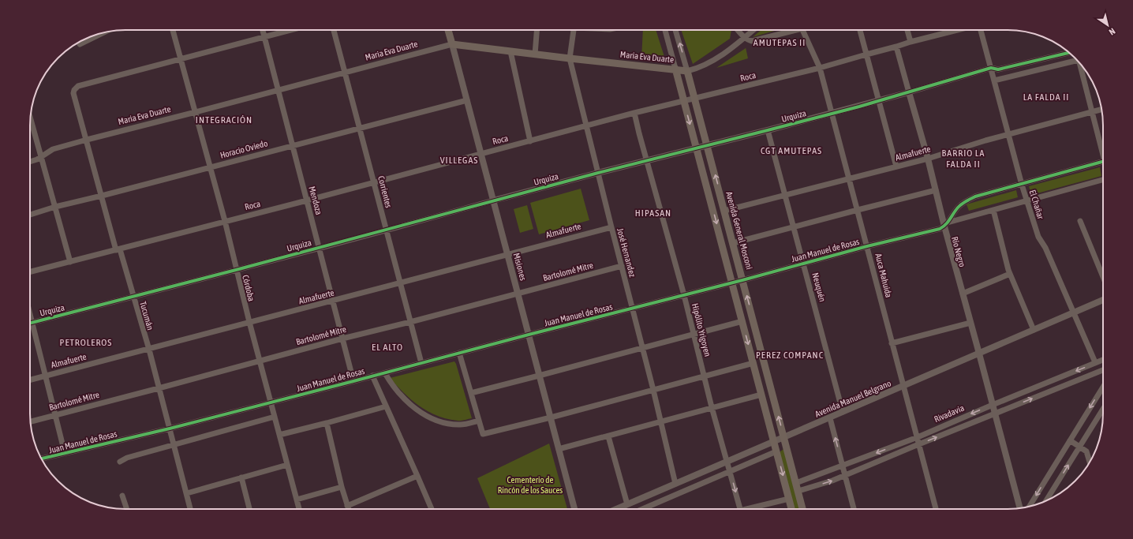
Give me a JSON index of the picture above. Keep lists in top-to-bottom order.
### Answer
{
  "streets": {
    "main road": ["Maria Eva Duarte", "Avenida General Mosconi", "Misiones"],
    "street": [
      "Roca",
      "Urquiza",
      "Horacio Oviedo",
      "Almafuerte",
      "Corrientes",
      "Mendoza",
      "El Chañar",
      "Juan Manuel de Rosas",
      "Río Negro",
      "José Hernandez",
      "Bartolomé Mitre",
      "Auca Mahuida",
      "Neuquén",
      "Córdoba",
      "Tucumán",
      "Hipólito Yrigoyen",
      "Avenida Manuel Belgrano",
      "Rivadavia"
    ]
  },
  "crossings": [
    ["Maria Eva Duarte", "Corrientes"],
    ["Maria Eva Duarte", "Mendoza"],
    ["Maria Eva Duarte", "Avenida General Mosconi"],
    ["Maria Eva Duarte", "José Hernandez"],
    ["Maria Eva Duarte", "Misiones"],
    ["Maria Eva Duarte", "Córdoba"],
    ["Maria Eva Duarte", "Tucumán"],
    ["Roca", "Corrientes"],
    ["Roca", "Mendoza"],
    ["Roca", "Avenida General Mosconi"],
    ["Roca", "Río Negro"],
    ["Roca", "José Hernandez"],
    ["Roca", "Misiones"],
    ["Roca", "Auca Mahuida"],
    ["Roca", "Córdoba"],
    ["Roca", "Tucumán"],
    ["Roca", "Hipólito Yrigoyen"],
    ["Urquiza", "Corrientes"],
    ["Urquiza", "Mendoza"],
    ["Urquiza", "El Chañar"],
    ["Urquiza", "Avenida General Mosconi"],
    ["Urquiza", "Río Negro"],
    ["Urquiza", "José Hernandez"],
    ["Urquiza", "Misiones"],
    ["Urquiza", "Auca Mahuida"],
    ["Urquiza", "Neuquén"],
    ["Urquiza", "Córdoba"],
    ["Urquiza", "Tucumán"],
    ["Urquiza", "Hipólito Yrigoyen"],
    ["Horacio Oviedo", "Corrientes"],
    ["Horacio Oviedo", "Mendoza"],
    ["Horacio Oviedo", "Misiones"],
    ["Horacio Oviedo", "Córdoba"],
    ["Horacio Oviedo", "Tucumán"],
    ["Almafuerte", "Corrientes"],
    ["Almafuerte", "Mendoza"],
    ["Almafuerte", "El Chañar"],
    ["Almafuerte", "Avenida General Mosconi"],
    ["Almafuerte", "Río Negro"],
    ["Almafuerte", "José Hernandez"],
    ["Almafuerte", "Misiones"],
    ["Almafuerte", "Auca Mahuida"],
    ["Almafuerte", "Neuquén"],
    ["Almafuerte", "Córdoba"],
    ["Almafuerte", "Tucumán"],
    ["Corrientes", "Juan Manuel de Rosas"],
    ["Corrientes", "Bartolomé Mitre"],
    ["Mendoza", "Juan Manuel de Rosas"],
    ["Mendoza", "Bartolomé Mitre"],
    ["El Chañar", "Juan Manuel de Rosas"],
    ["El Chañar", "Avenida Manuel Belgrano"],
    ["El Chañar", "Rivadavia"],
    ["Avenida General Mosconi", "Juan Manuel de Rosas"],
    ["Avenida General Mosconi", "Avenida Manuel Belgrano"],
    ["Avenida General Mosconi", "Rivadavia"],
    ["Juan Manuel de Rosas", "Río Negro"],
    ["Juan Manuel de Rosas", "José Hernandez"],
    ["Juan Manuel de Rosas", "Misiones"],
    ["Juan Manuel de Rosas", "Auca Mahuida"],
    ["Juan Manuel de Rosas", "Neuquén"],
    ["Juan Manuel de Rosas", "Córdoba"],
    ["Juan Manuel de Rosas", "Tucumán"],
    ["Juan Manuel de Rosas", "Hipólito Yrigoyen"],
    ["Río Negro", "Avenida Manuel Belgrano"],
    ["Río Negro", "Rivadavia"],
    ["José Hernandez", "Bartolomé Mitre"],
    ["José Hernandez", "Avenida Manuel Belgrano"],
    ["Misiones", "Bartolomé Mitre"],
    ["Bartolomé Mitre", "Córdoba"],
    ["Bartolomé Mitre", "Tucumán"],
    ["Auca Mahuida", "Avenida Manuel Belgrano"],
    ["Auca Mahuida", "Rivadavia"],
    ["Neuquén", "Avenida Manuel Belgrano"],
    ["Córdoba", "Tucumán"],
    ["Hipólito Yrigoyen", "Avenida Manuel Belgrano"]
  ],
  "one_way": ["Avenida General Mosconi"],
  "districts": [
    "AMUTEPAS II",
    "LA FALDA II",
    "INTEGRACIÓN",
    "CGT AMUTEPAS",
    "BARRIO LA FALDA II",
    "VILLEGAS",
    "HIPASAN",
    "PETROLEROS",
    "EL ALTO",
    "PEREZ COMPANC"
  ],
  "parks": ["Cementerio de Rincón de los Sauces"],
  "north": "bottom right"
}
